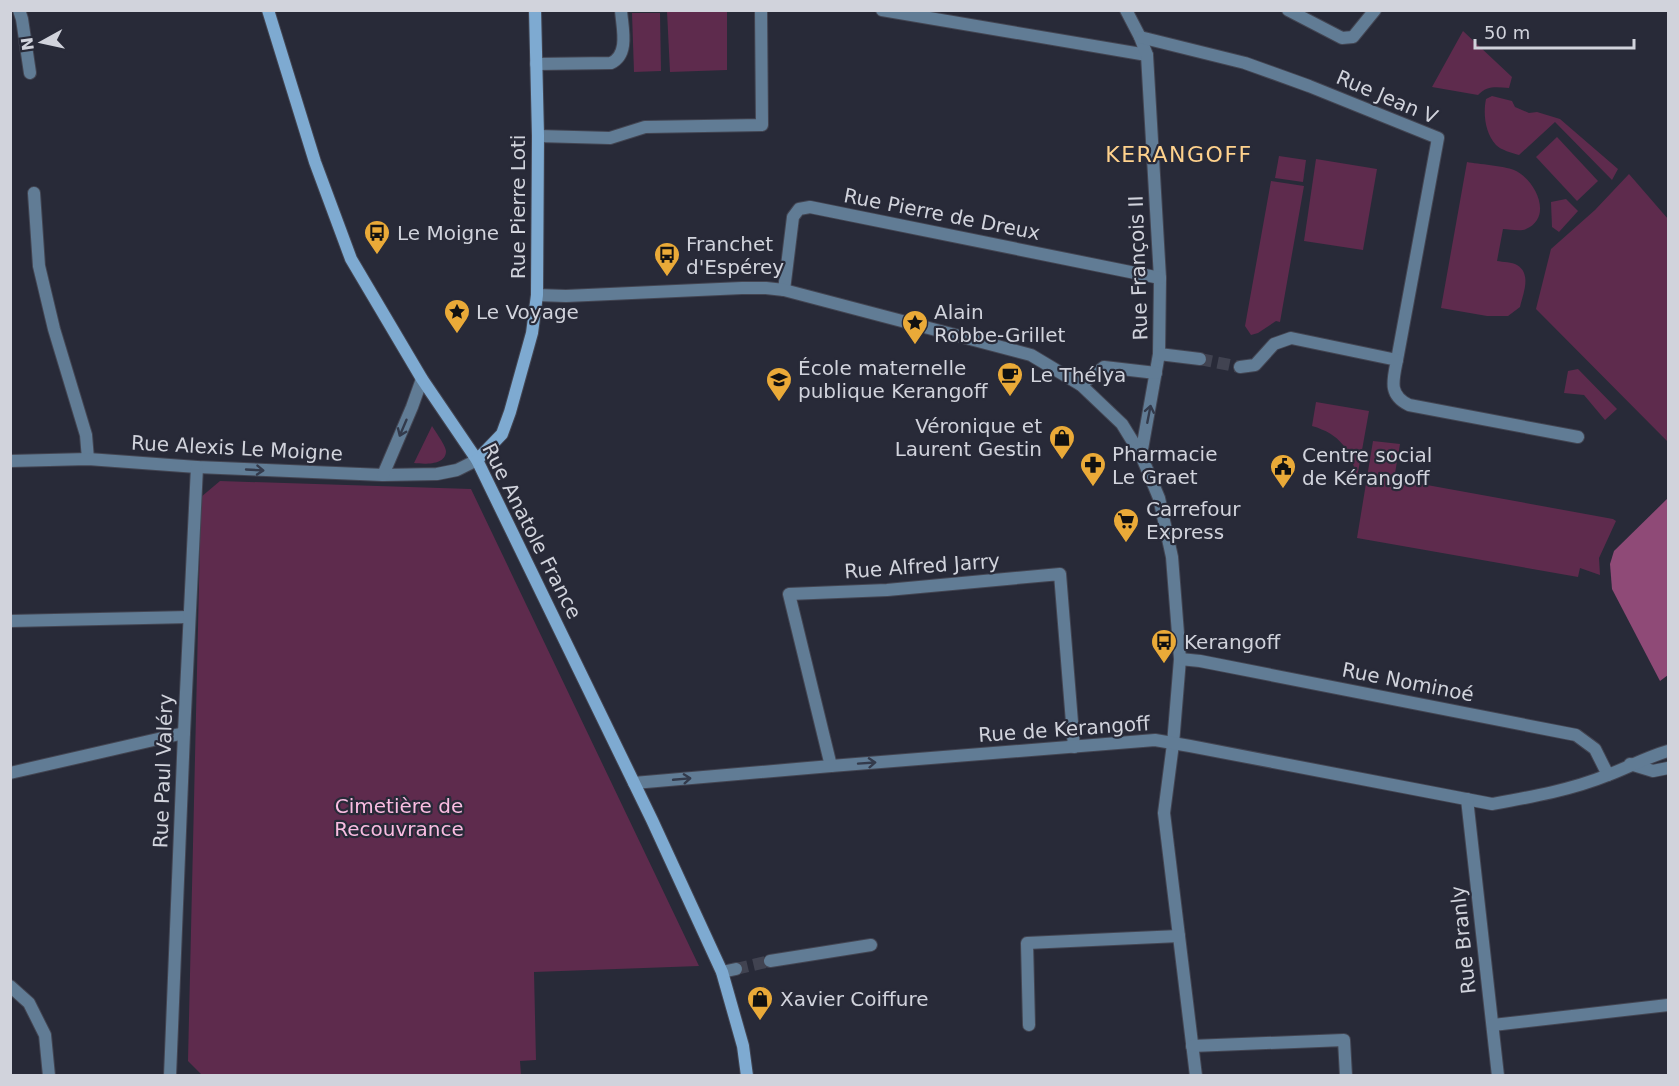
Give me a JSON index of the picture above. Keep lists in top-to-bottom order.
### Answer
{
  "streets": {
    "main road": ["Rue Pierre Loti", "Rue Anatole France"],
    "street": [
      "Rue Jean V",
      "Rue Pierre de Dreux",
      "Rue François II",
      "Rue Alexis Le Moigne",
      "Rue Alfred Jarry",
      "Rue Nominoé",
      "Rue de Kerangoff",
      "Rue Paul Valéry",
      "Rue Branly"
    ]
  },
  "crossings": [
    ["Rue Jean V", "Rue François II"],
    ["Rue Pierre Loti", "Rue Alexis Le Moigne"],
    ["Rue Pierre Loti", "Rue Anatole France"],
    ["Rue Pierre de Dreux", "Rue François II"],
    ["Rue Alexis Le Moigne", "Rue Anatole France"],
    ["Rue Alexis Le Moigne", "Rue Paul Valéry"],
    ["Rue Anatole France", "Rue de Kerangoff"],
    ["Rue Alfred Jarry", "Rue de Kerangoff"],
    ["Rue Nominoé", "Rue de Kerangoff"],
    ["Rue de Kerangoff", "Rue Branly"]
  ],
  "one_way": ["Rue Alexis Le Moigne", "Rue de Kerangoff"],
  "districts": ["KERANGOFF"],
  "parks": ["Cimetière de Recouvrance"],
  "places": {
    "bus stop": ["Le Moigne", "Franchet d'Espérey", "Kerangoff"],
    "place": ["Le Voyage", "Alain Robbe-Grillet"],
    "cafe": ["Le Thélya"],
    "school or university": ["École maternelle publique Kerangoff"],
    "shop": ["Véronique et Laurent Gestin", "Xavier Coiffure"],
    "pharmacy": ["Pharmacie Le Graet"],
    "public building": ["Centre social de Kérangoff"],
    "supermarket": ["Carrefour Express"]
  },
  "scale_bar": "50 m",
  "north": "left"
}
